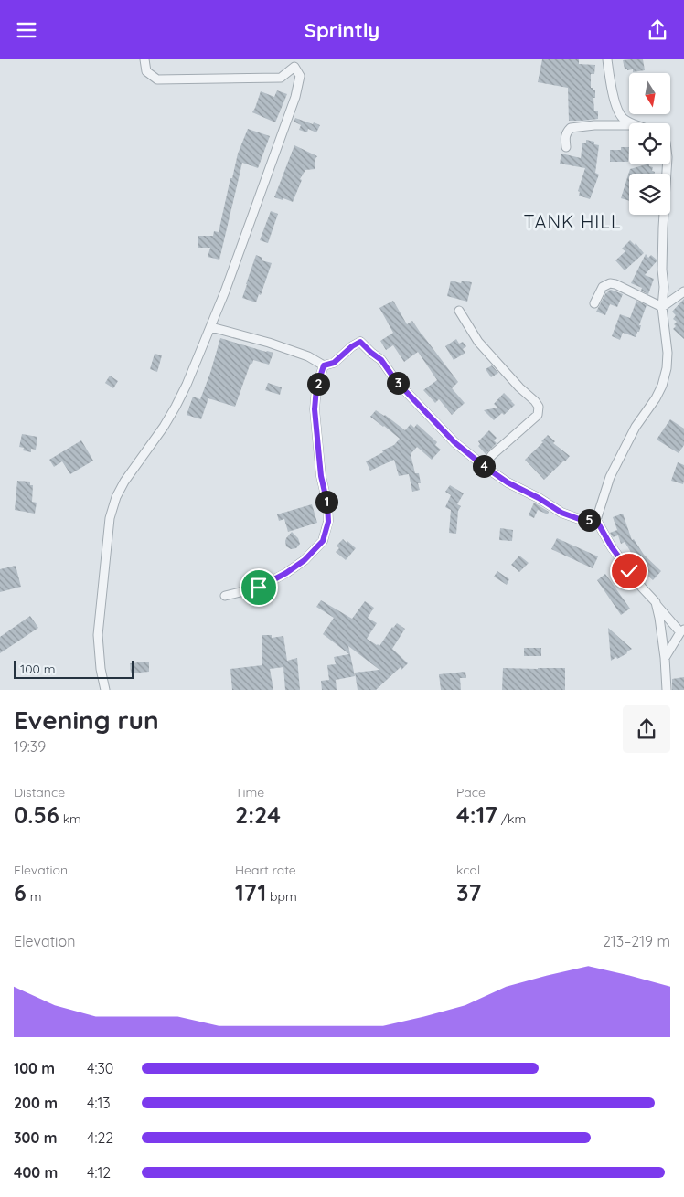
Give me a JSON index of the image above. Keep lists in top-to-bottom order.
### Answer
{
  "districts": ["TANK HILL"],
  "scale_bar": "100 m",
  "north": "bottom",
  "page": {
    "header": "Sprintly",
    "pins": [
      "3",
      "2",
      "4",
      "1",
      "5"
    ],
    "scale": "100 m",
    "heading": ["Evening run", "19:39"],
    "stats": [
      ["Distance", "0.56 km"],
      ["Time", "2:24"],
      ["Pace", "4:17 /km"],
      ["Elevation", "6 m"],
      ["Heart rate", "171 bpm"],
      ["kcal", "37"]
    ],
    "chart": ["Elevation", "213–219 m"],
    "list": [
      {
        "name": "100 m",
        "note": "4:30"
      },
      {
        "name": "200 m",
        "note": "4:13"
      },
      {
        "name": "300 m",
        "note": "4:22"
      },
      {
        "name": "400 m",
        "note": "4:12"
      }
    ]
  }
}
